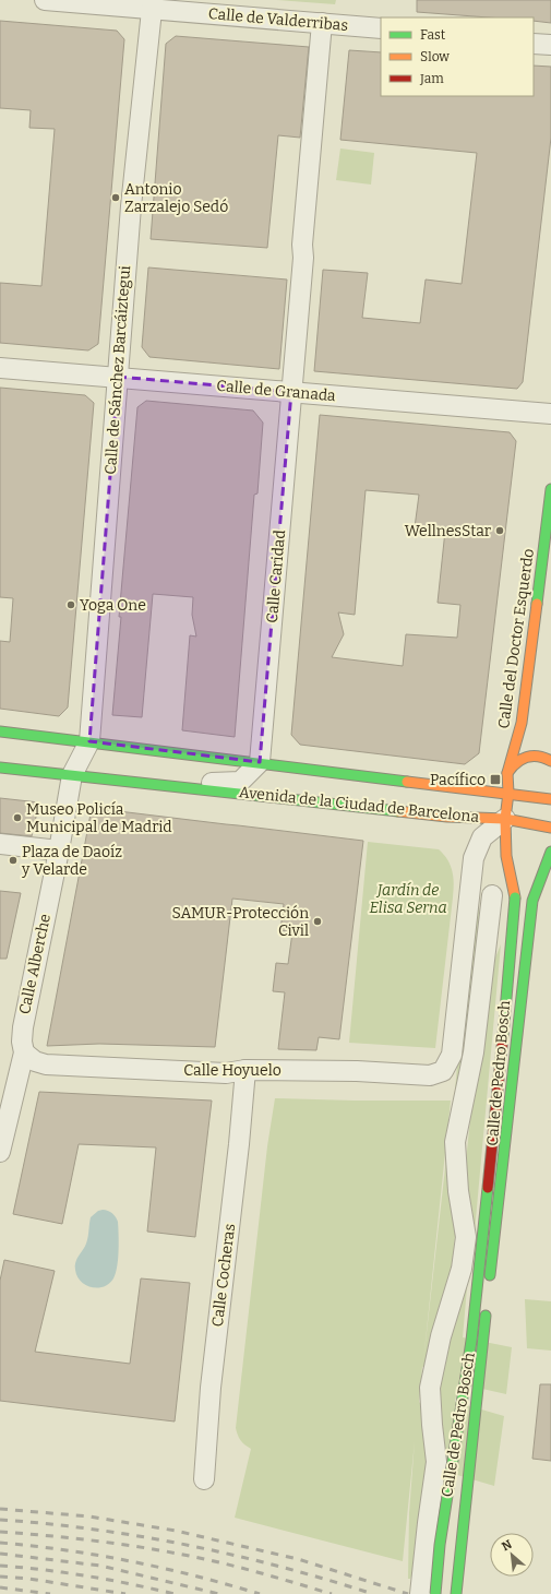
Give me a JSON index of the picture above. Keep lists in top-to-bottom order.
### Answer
{
  "streets": {
    "main road": ["Calle del Doctor Esquerdo", "Avenida de la Ciudad de Barcelona", "Calle de Pedro Bosch"],
    "street": [
      "Calle de Valderribas",
      "Calle de Sánchez Barcáiztegui",
      "Calle de Granada",
      "Calle Caridad",
      "Calle Alberche",
      "Calle Hoyuelo",
      "Calle Cocheras"
    ]
  },
  "crossings": [
    ["Calle de Valderribas", "Calle de Sánchez Barcáiztegui"],
    ["Calle de Valderribas", "Calle Caridad"],
    ["Calle de Sánchez Barcáiztegui", "Calle de Granada"],
    ["Calle de Sánchez Barcáiztegui", "Avenida de la Ciudad de Barcelona"],
    ["Calle de Granada", "Calle Caridad"],
    ["Calle Caridad", "Avenida de la Ciudad de Barcelona"],
    ["Calle del Doctor Esquerdo", "Avenida de la Ciudad de Barcelona"],
    ["Calle del Doctor Esquerdo", "Calle Hoyuelo"],
    ["Calle del Doctor Esquerdo", "Calle de Pedro Bosch"],
    ["Avenida de la Ciudad de Barcelona", "Calle Alberche"],
    ["Avenida de la Ciudad de Barcelona", "Calle Hoyuelo"],
    ["Avenida de la Ciudad de Barcelona", "Calle de Pedro Bosch"],
    ["Calle Alberche", "Calle Hoyuelo"],
    ["Calle Hoyuelo", "Calle de Pedro Bosch"],
    ["Calle Hoyuelo", "Calle Cocheras"]
  ],
  "parks": ["Jardín de Elisa Serna"],
  "places": {
    "other": [
      "Antonio Zarzalejo Sedó",
      "WellnesStar",
      "Yoga One",
      "Museo Policía Municipal de Madrid",
      "Plaza de Daoíz y Velarde",
      "SAMUR-Protección Civil"
    ],
    "transit": ["Pacífico"]
  },
  "legend": ["Fast", "Slow", "Jam"],
  "north": "top left"
}
